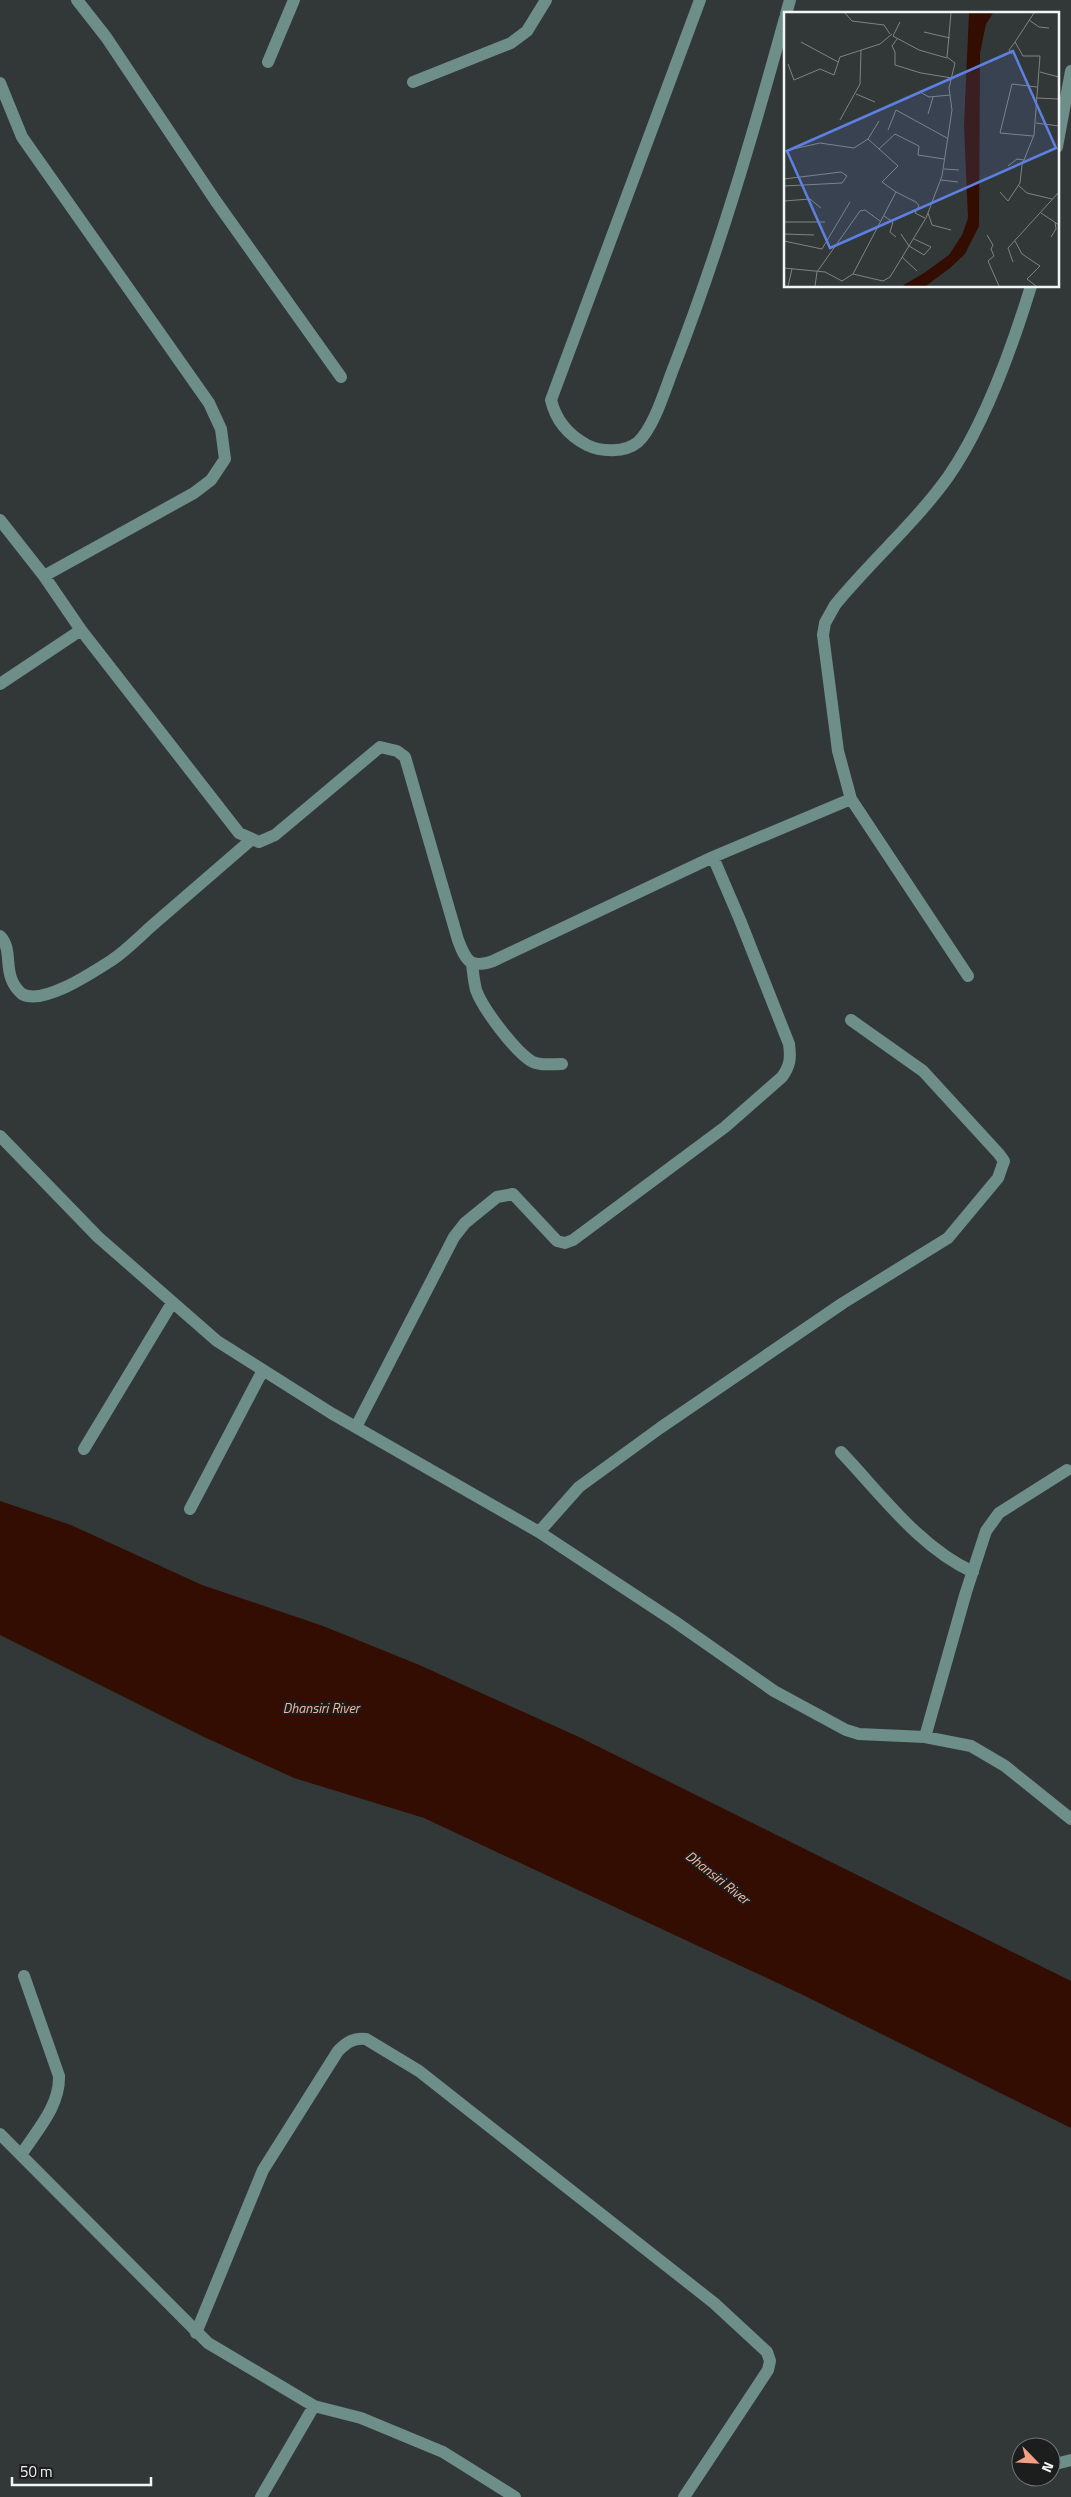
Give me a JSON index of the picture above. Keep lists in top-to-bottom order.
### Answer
{
  "water": ["Dhansiri River"],
  "scale_bar": "50 m",
  "north": "bottom right"
}
